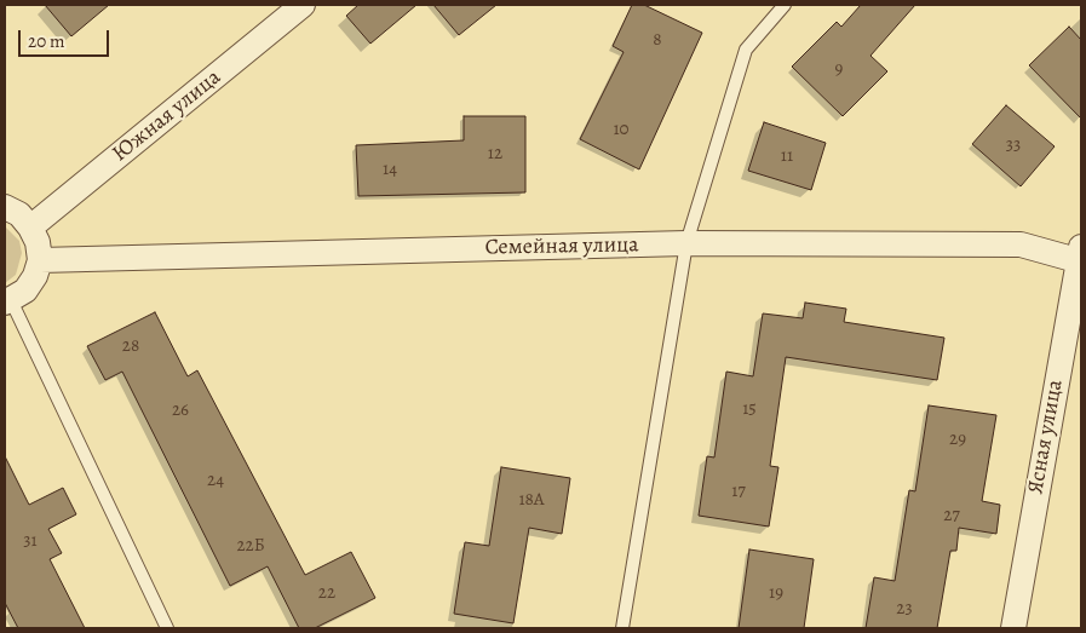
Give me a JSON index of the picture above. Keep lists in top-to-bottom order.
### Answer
{
  "streets": {
    "street": ["Южная улица", "Семейная улица", "Ясная улица"]
  },
  "crossings": [
    ["Семейная улица", "Ясная улица"]
  ],
  "house_numbers": [
    "8",
    "9",
    "10",
    "33",
    "12",
    "11",
    "14",
    "28",
    "15",
    "26",
    "29",
    "24",
    "17",
    "18А",
    "27",
    "31",
    "22Б",
    "22",
    "19",
    "23"
  ],
  "scale_bar": "20 m"
}
